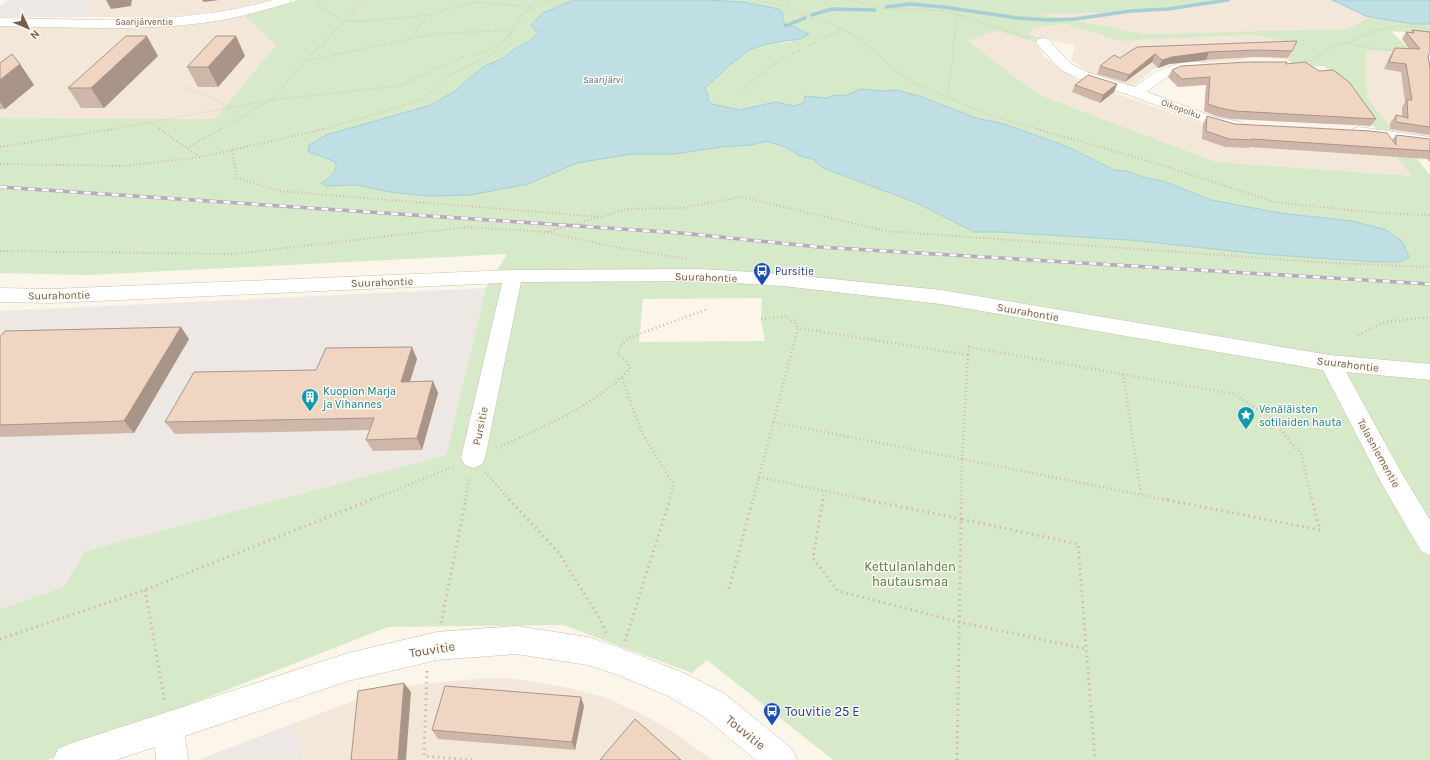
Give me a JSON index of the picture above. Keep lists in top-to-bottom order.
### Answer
{
  "streets": {
    "street": [
      "Saarijärventie",
      "Oikopolku",
      "Suurahontie",
      "Pursitie",
      "Talasniementie",
      "Touvitie"
    ]
  },
  "crossings": [
    ["Suurahontie", "Pursitie"],
    ["Suurahontie", "Talasniementie"]
  ],
  "water": ["Saarijärvi"],
  "parks": ["Kettulanlahden hautausmaa"],
  "places": {
    "bus stop": ["Pursitie", "Touvitie 25 E"],
    "building": ["Kuopion Marja ja Vihannes"],
    "place": ["Venäläisten sotilaiden hauta"]
  },
  "north": "bottom right"
}
